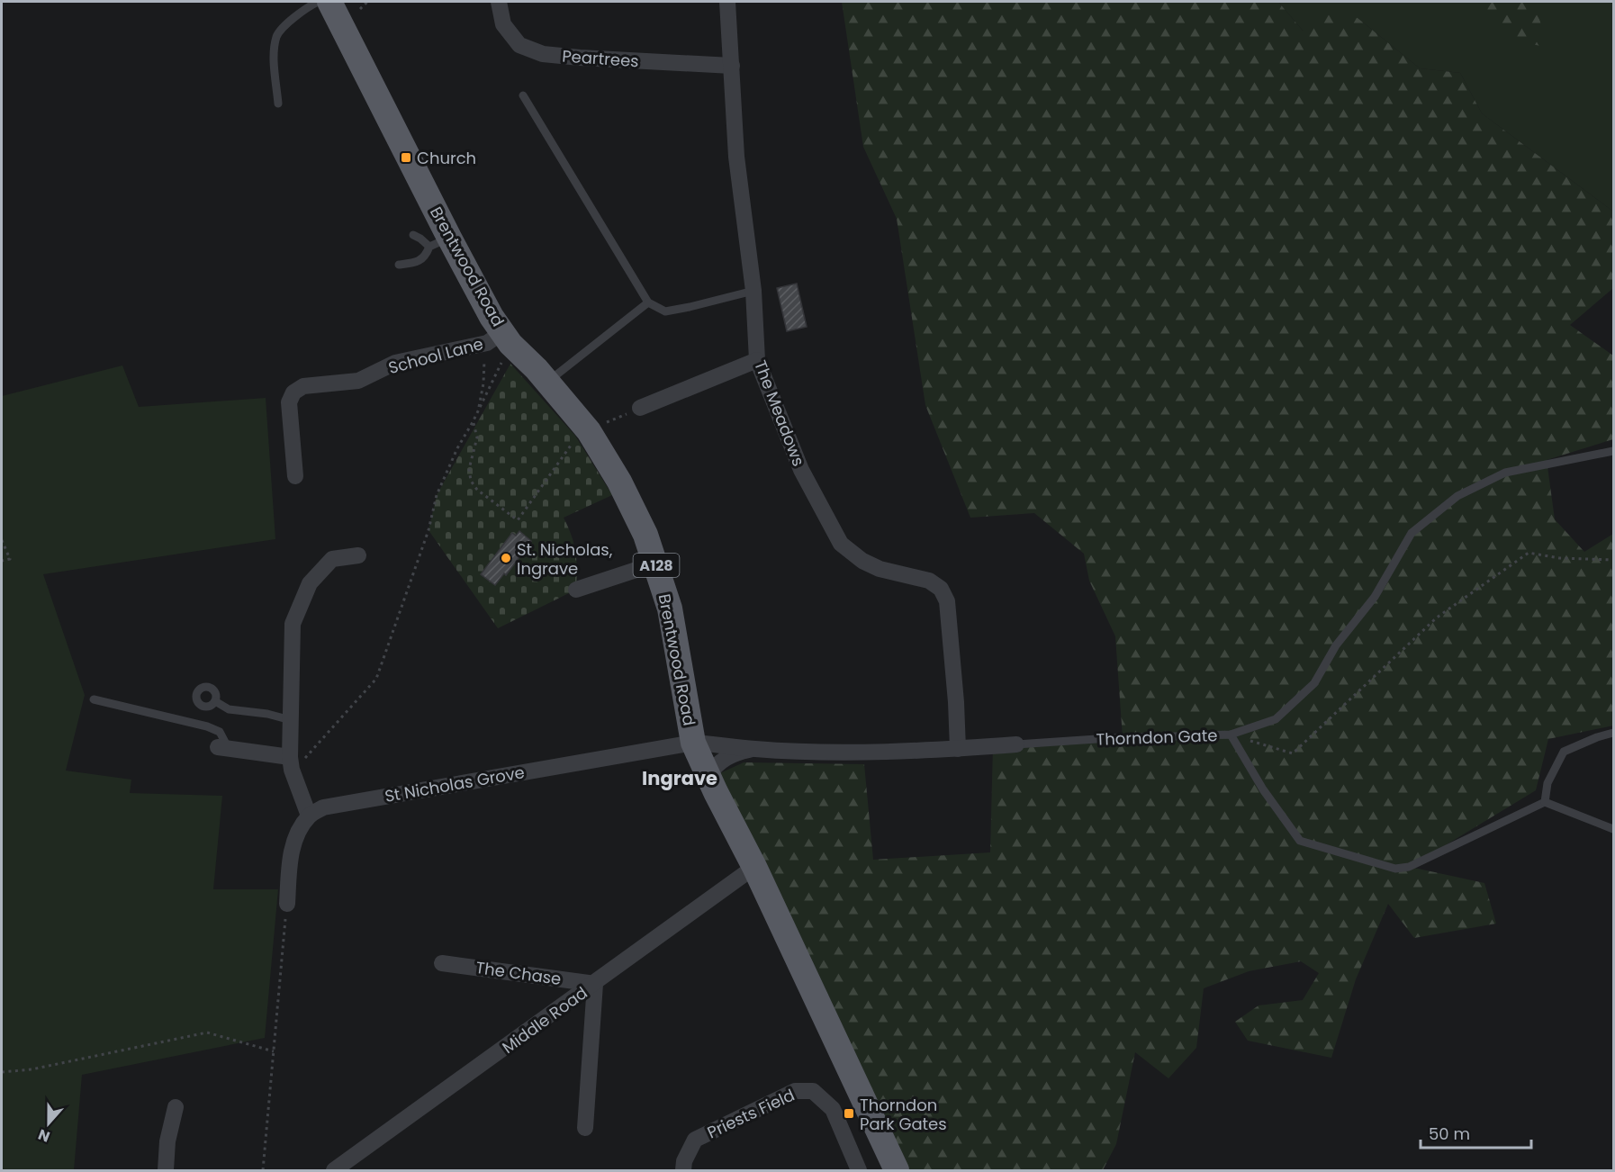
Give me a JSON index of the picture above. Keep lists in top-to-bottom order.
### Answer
{
  "streets": {
    "main road": ["Brentwood Road", "A128"],
    "street": [
      "Peartrees",
      "School Lane",
      "The Meadows",
      "Thorndon Gate",
      "St Nicholas Grove",
      "The Chase",
      "Middle Road",
      "Priests Field"
    ]
  },
  "crossings": [
    ["Peartrees", "The Meadows"],
    ["Brentwood Road", "School Lane"],
    ["Brentwood Road", "Thorndon Gate"],
    ["Brentwood Road", "St Nicholas Grove"],
    ["Brentwood Road", "Middle Road"],
    ["The Meadows", "Thorndon Gate"],
    ["Thorndon Gate", "St Nicholas Grove"],
    ["The Chase", "Middle Road"]
  ],
  "districts": ["Ingrave"],
  "places": {
    "transit": ["Church", "Thorndon Park Gates"],
    "other": ["St. Nicholas, Ingrave"]
  },
  "scale_bar": "50 m",
  "north": "bottom"
}
